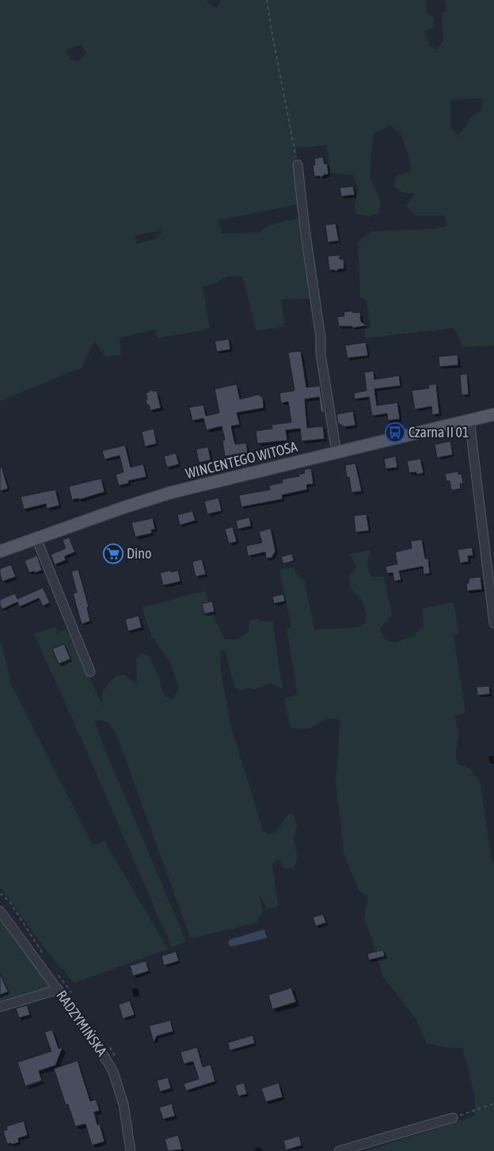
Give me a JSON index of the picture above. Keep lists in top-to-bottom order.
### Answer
{
  "streets": {
    "main road": ["WINCENTEGO WITOSA"],
    "street": ["RADZYMIŃSKA"]
  },
  "places": {
    "bus stop": ["Czarna II 01"],
    "supermarket": ["Dino"]
  }
}
